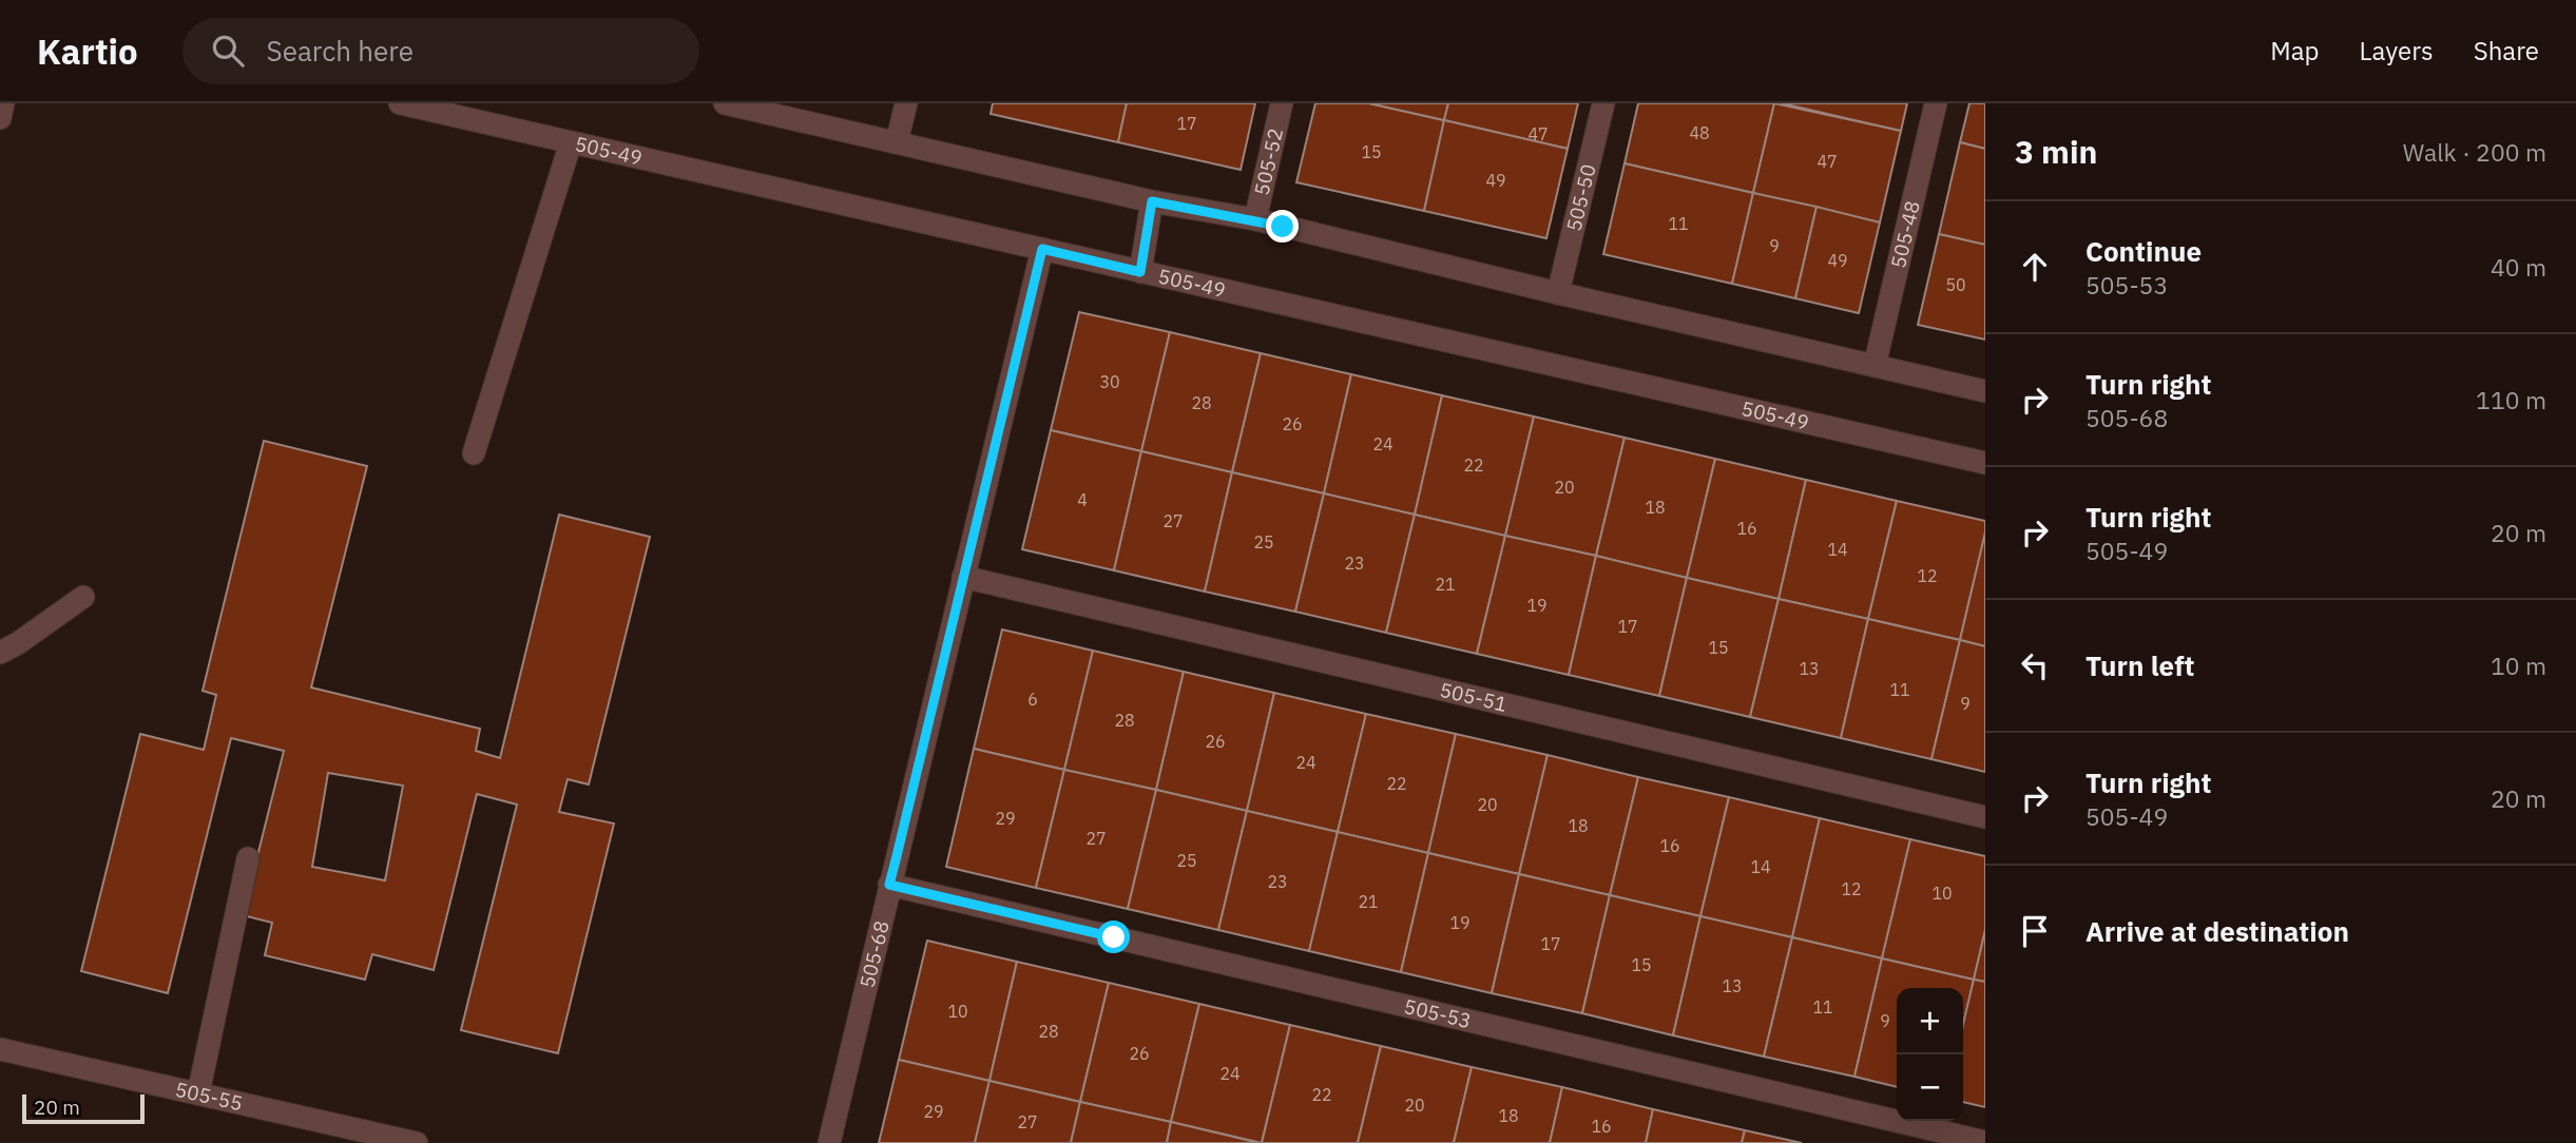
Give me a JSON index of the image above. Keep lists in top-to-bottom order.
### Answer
{
  "streets": {
    "street": [
      "505-49",
      "505-52",
      "505-50",
      "505-48",
      "505-51",
      "505-68",
      "505-53",
      "505-55"
    ]
  },
  "crossings": [
    ["505-49", "505-68"],
    ["505-51", "505-68"],
    ["505-68", "505-53"]
  ],
  "house_numbers": [
    "17",
    "48",
    "47",
    "15",
    "47",
    "49",
    "11",
    "9",
    "49",
    "50",
    "30",
    "28",
    "26",
    "24",
    "22",
    "20",
    "4",
    "18",
    "27",
    "16",
    "25",
    "14",
    "23",
    "12",
    "21",
    "19",
    "17",
    "15",
    "13",
    "11",
    "6",
    "9",
    "28",
    "26",
    "24",
    "22",
    "20",
    "29",
    "18",
    "27",
    "16",
    "25",
    "14",
    "23",
    "12",
    "10",
    "21",
    "19",
    "17",
    "15",
    "13",
    "11",
    "10",
    "9",
    "28",
    "26",
    "24",
    "22",
    "20",
    "29",
    "18",
    "27",
    "16"
  ],
  "scale_bar": "20 m",
  "page": {
    "header": "Kartio",
    "search": "Search here",
    "nav": ["Map", "Layers", "Share"],
    "heading": ["3 min", "Walk · 200 m"],
    "list": [
      ["Continue", "505-53", "40 m"],
      ["Turn right", "505-68", "110 m"],
      ["Turn right", "505-49", "20 m"],
      ["Turn left", "10 m"],
      ["Turn right", "505-49", "20 m"],
      "Arrive at destination"
    ],
    "map_buttons": ["+", "−"],
    "scale": "20 m"
  }
}
